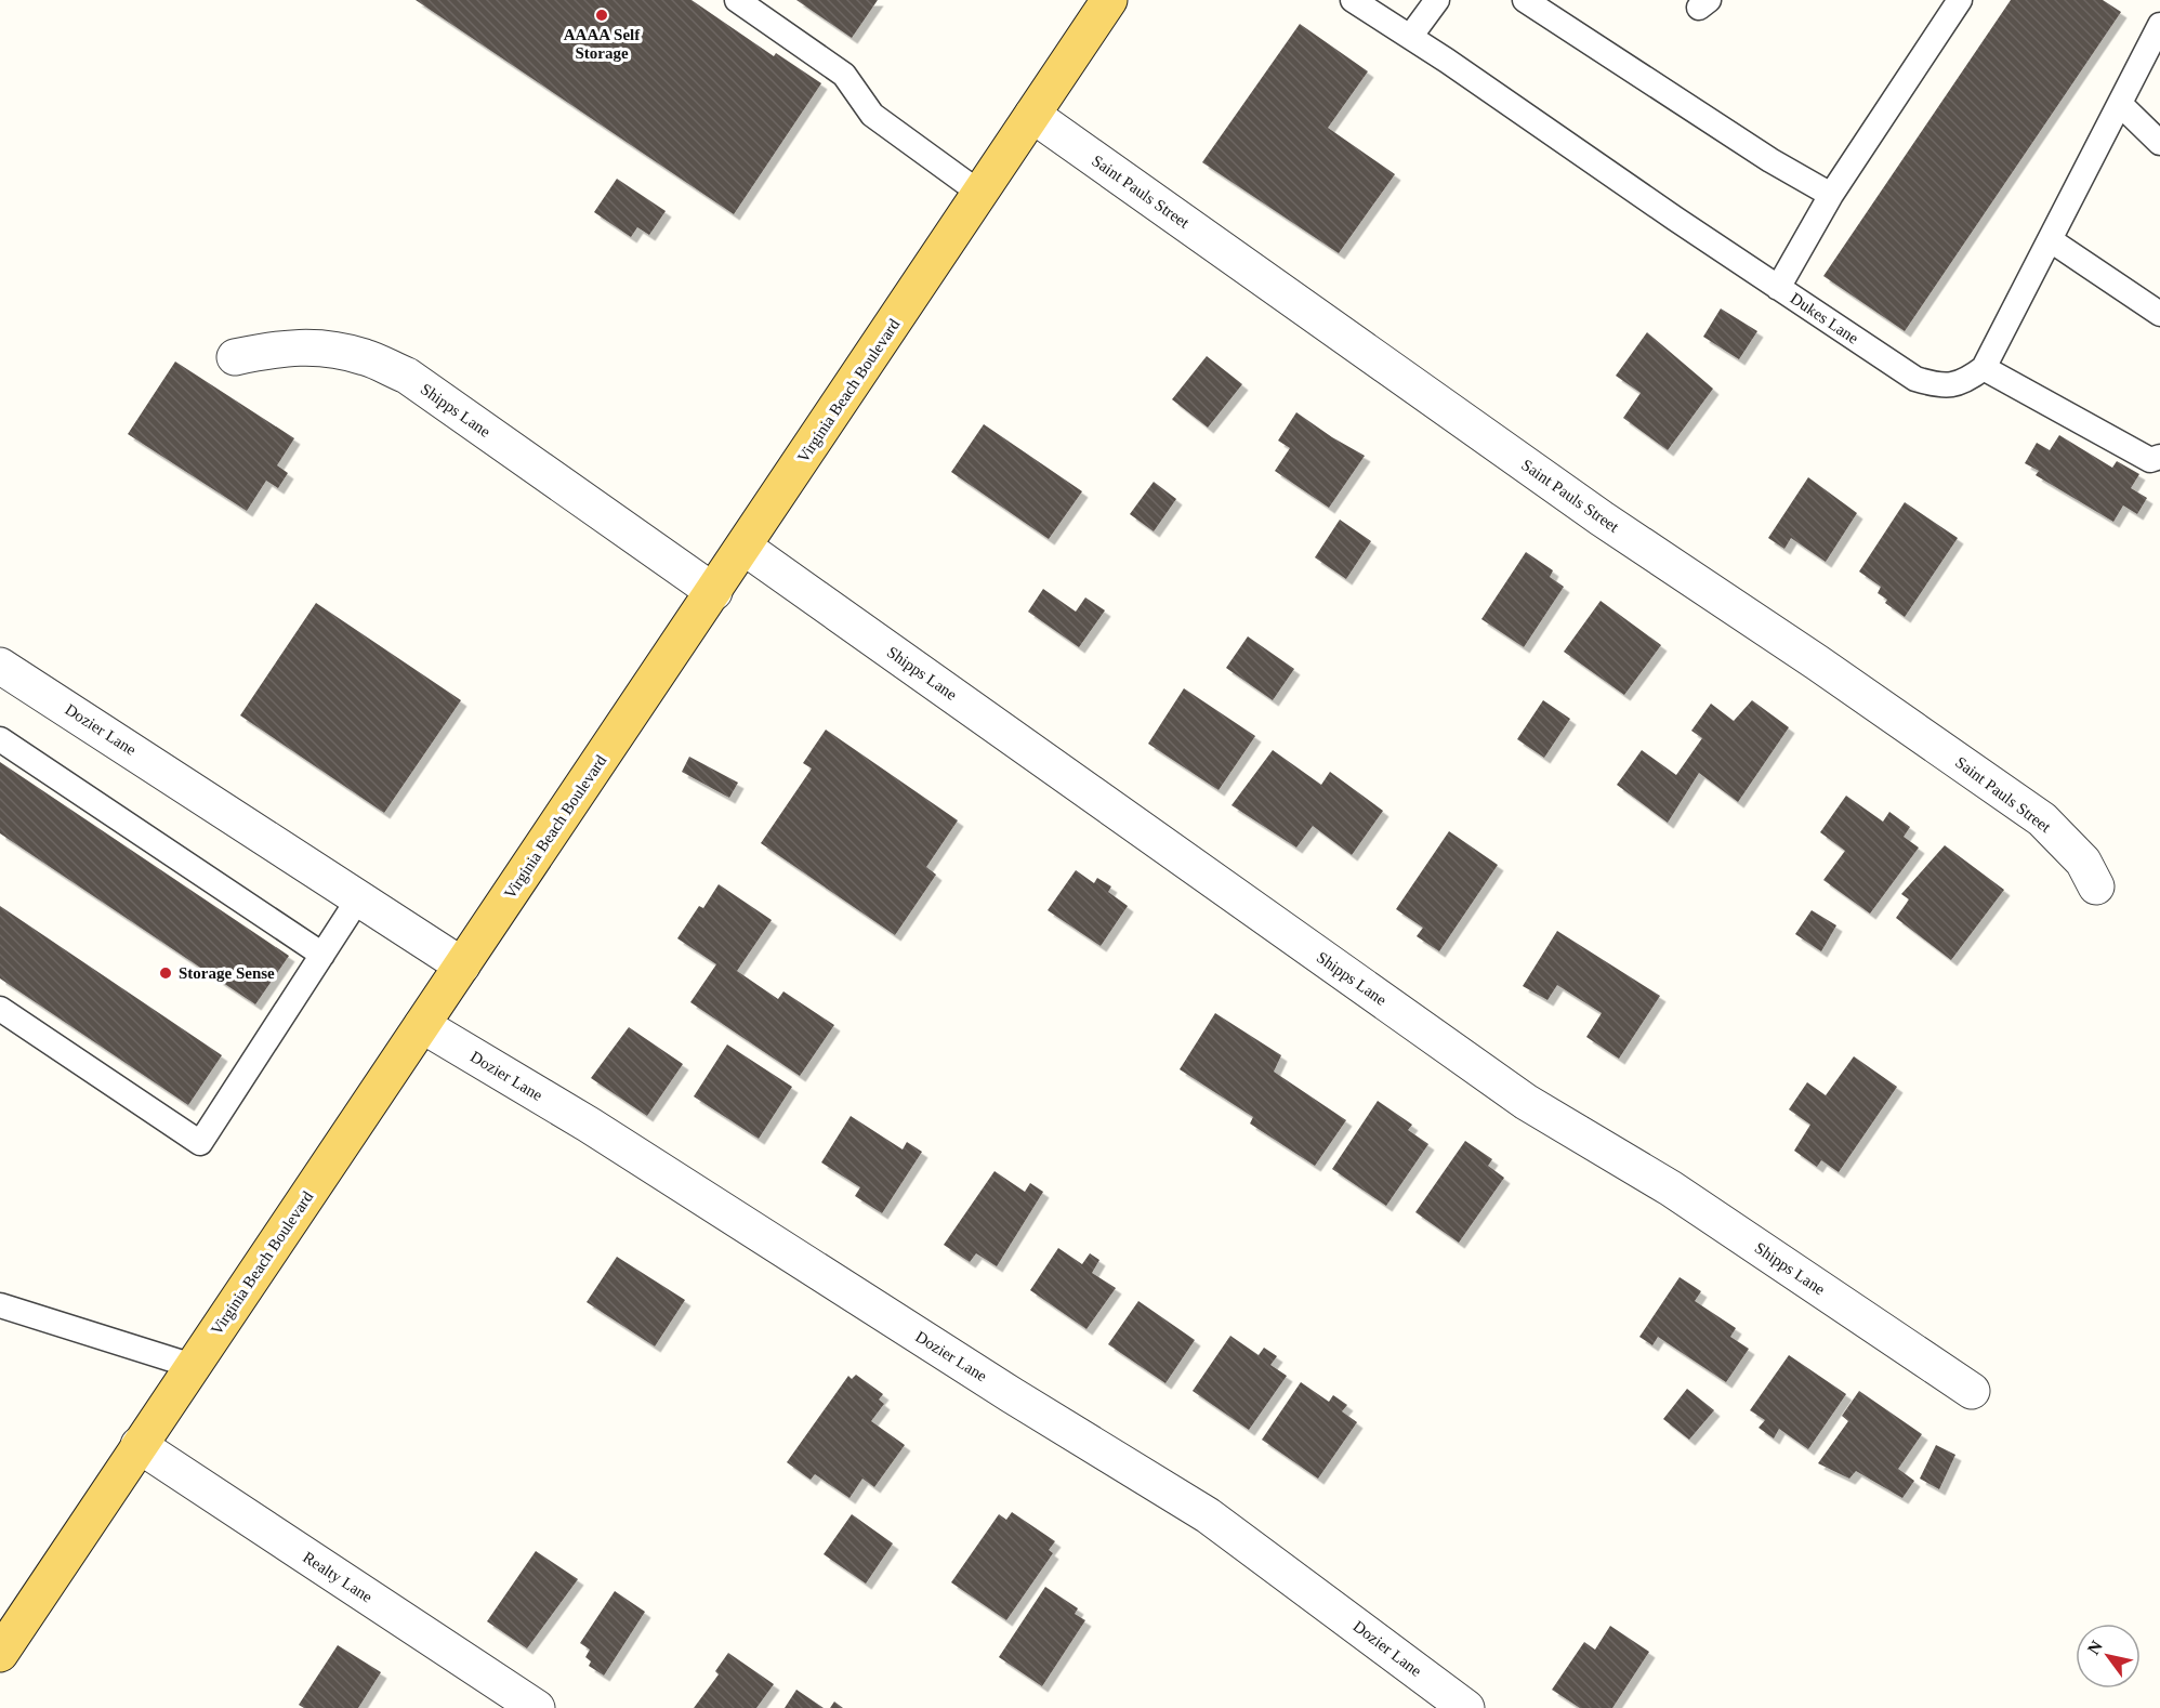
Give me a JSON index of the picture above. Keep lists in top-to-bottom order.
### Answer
{
  "streets": {
    "main road": ["Virginia Beach Boulevard"],
    "street": [
      "Saint Pauls Street",
      "Shipps Lane",
      "Dozier Lane",
      "Realty Lane"
    ],
    "lane": ["Dukes Lane"]
  },
  "crossings": [
    ["Saint Pauls Street", "Virginia Beach Boulevard"],
    ["Virginia Beach Boulevard", "Shipps Lane"],
    ["Virginia Beach Boulevard", "Dozier Lane"],
    ["Virginia Beach Boulevard", "Realty Lane"]
  ],
  "places": ["AAAA Self Storage", "Storage Sense"],
  "north": "top left"
}
